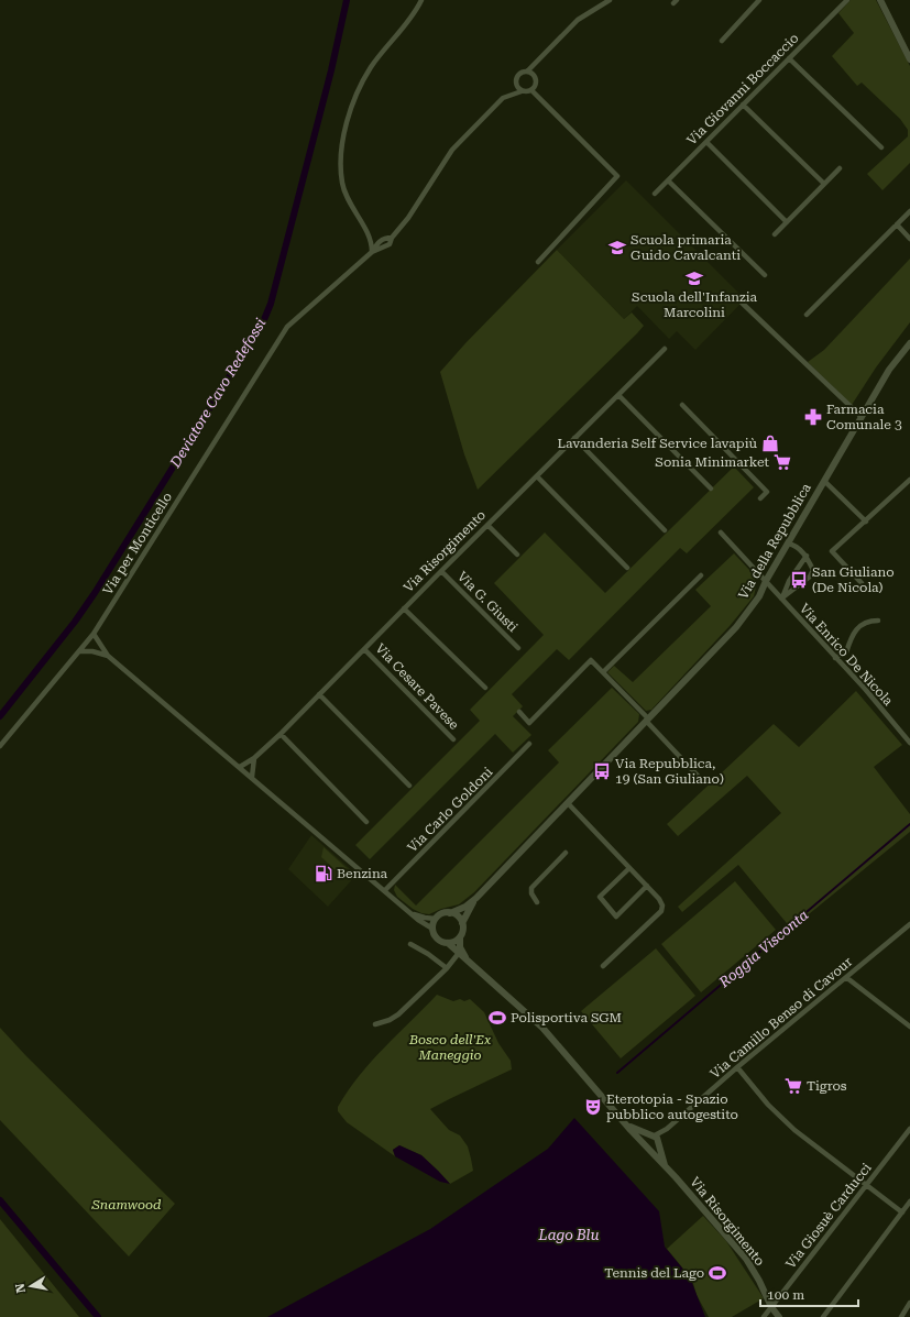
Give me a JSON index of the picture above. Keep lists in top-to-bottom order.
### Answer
{
  "streets": {
    "street": [
      "Via Giovanni Boccaccio",
      "Via della Repubblica",
      "Via per Monticello",
      "Via Risorgimento",
      "Via G. Giusti",
      "Via Enrico De Nicola",
      "Via Cesare Pavese",
      "Via Carlo Goldoni",
      "Via Camillo Benso di Cavour",
      "Via Giosuè Carducci"
    ]
  },
  "crossings": [
    ["Via della Repubblica", "Via Risorgimento"],
    ["Via della Repubblica", "Via Enrico De Nicola"],
    ["Via Risorgimento", "Via G. Giusti"],
    ["Via Risorgimento", "Via Cesare Pavese"],
    ["Via Risorgimento", "Via Camillo Benso di Cavour"],
    ["Via Risorgimento", "Via Giosuè Carducci"]
  ],
  "water": ["Deviatore Cavo Redefossi", "Roggia Visconta", "Lago Blu"],
  "parks": ["Bosco dell'Ex Maneggio", "Snamwood"],
  "places": {
    "school or university": ["Scuola primaria Guido Cavalcanti", "Scuola dell'Infanzia Marcolini"],
    "pharmacy": ["Farmacia Comunale 3"],
    "shop": ["Lavanderia Self Service lavapiù"],
    "supermarket": ["Sonia Minimarket", "Tigros"],
    "bus stop": ["San Giuliano (De Nicola)", "Via Repubblica, 19 (San Giuliano)"],
    "fuel station": ["Benzina"],
    "sports": ["Polisportiva SGM", "Tennis del Lago"],
    "theatre": ["Eterotopia - Spazio pubblico autogestito"]
  },
  "scale_bar": "100 m",
  "north": "left"
}
